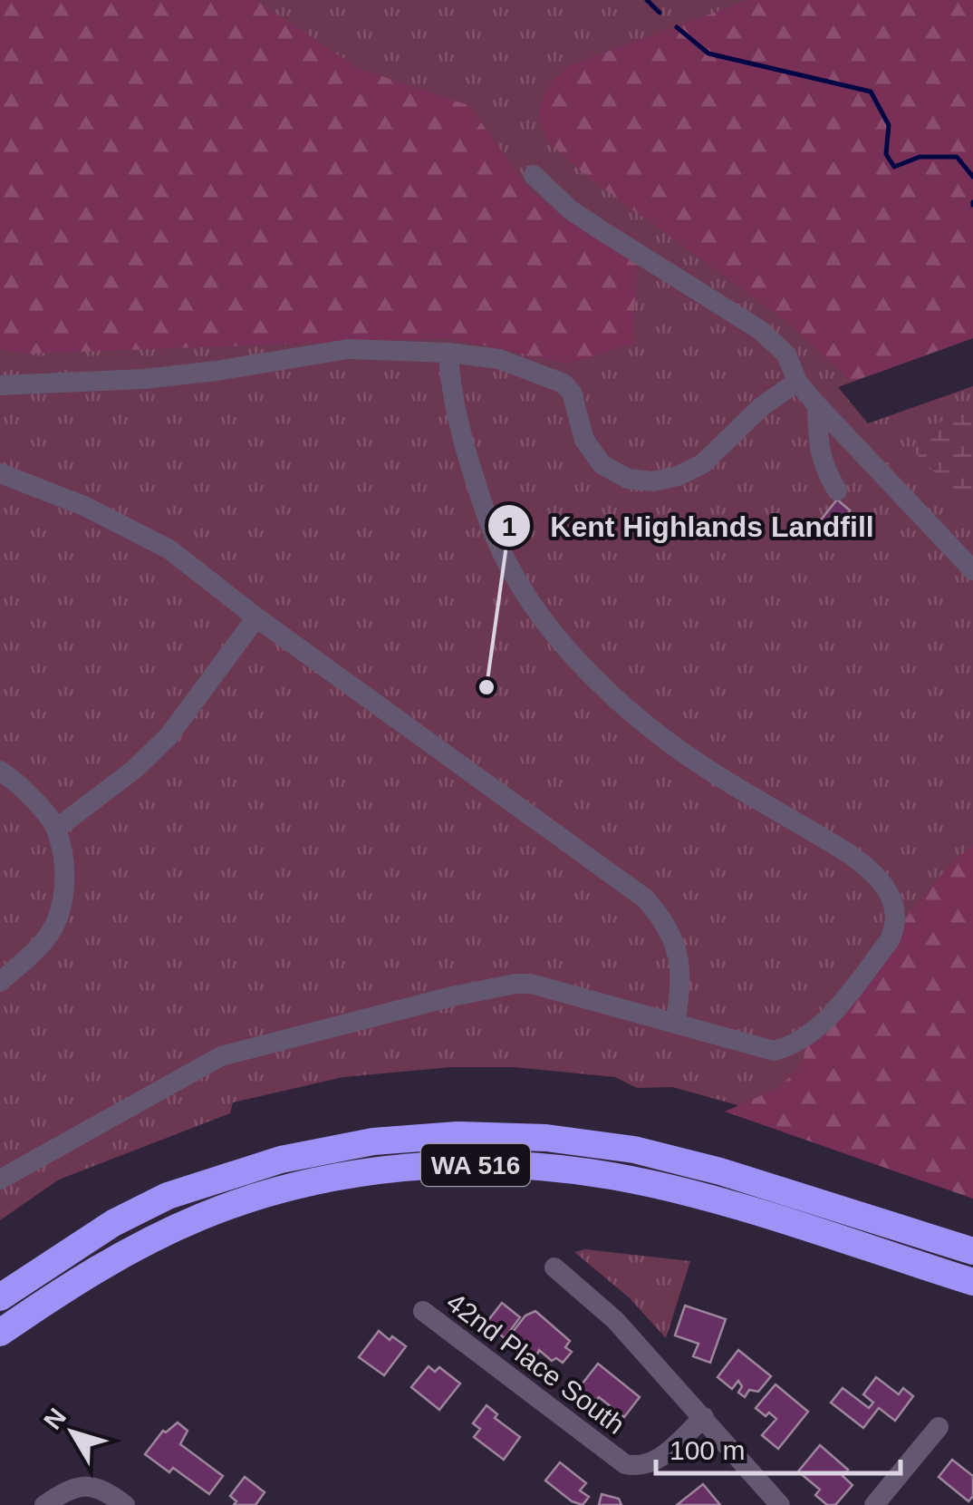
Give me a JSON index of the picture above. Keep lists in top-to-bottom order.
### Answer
{
  "streets": {
    "highway": ["WA 516"],
    "street": ["42nd Place South"]
  },
  "places": ["Kent Highlands Landfill"],
  "scale_bar": "100 m",
  "north": "top left"
}
